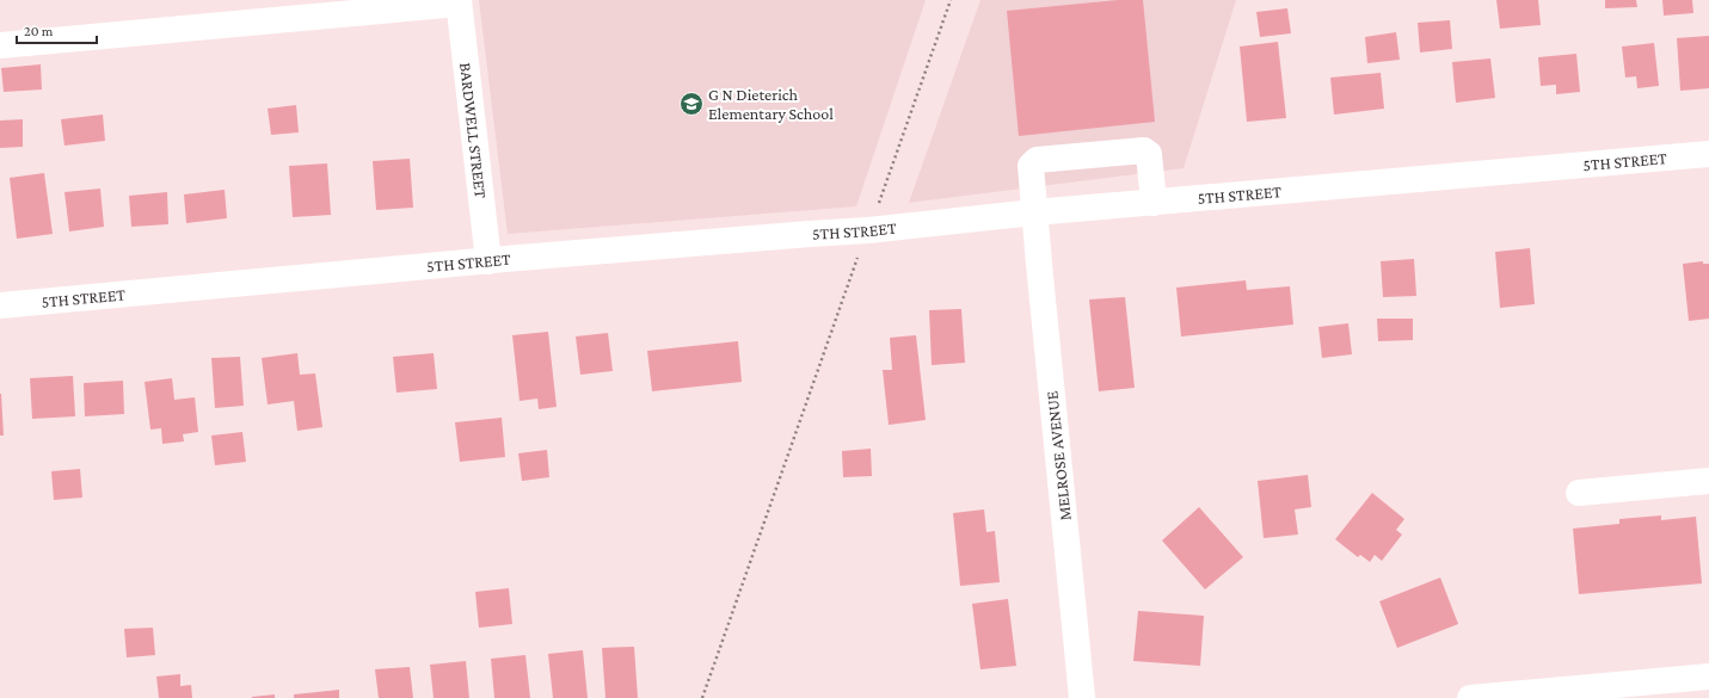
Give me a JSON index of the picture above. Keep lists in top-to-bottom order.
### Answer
{
  "streets": {
    "street": ["BARDWELL STREET", "5TH STREET", "MELROSE AVENUE"]
  },
  "crossings": [
    ["BARDWELL STREET", "5TH STREET"],
    ["5TH STREET", "MELROSE AVENUE"]
  ],
  "places": {
    "school or university": ["G N Dieterich Elementary School"]
  },
  "scale_bar": "20 m"
}
